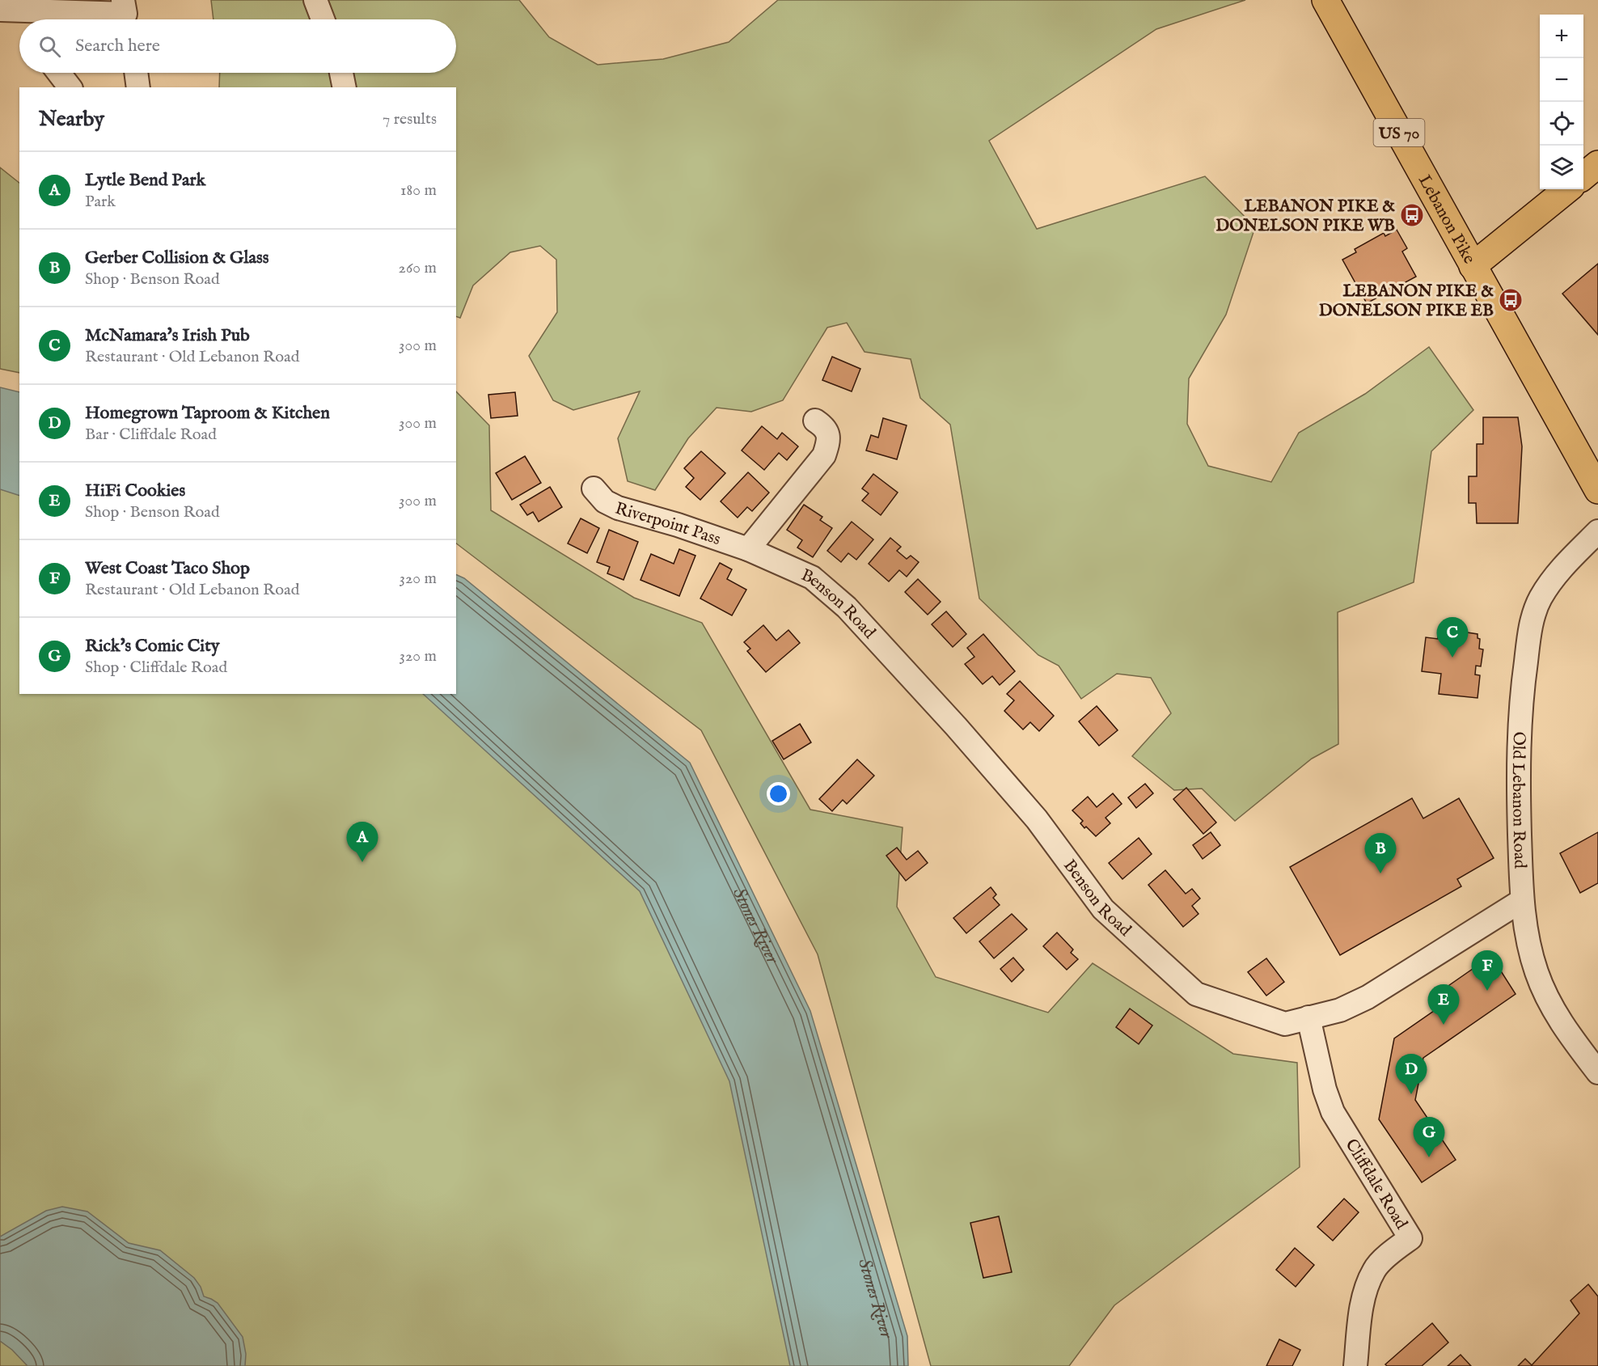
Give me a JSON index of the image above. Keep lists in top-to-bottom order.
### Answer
{
  "streets": {
    "main road": ["US 70", "Lebanon Pike"],
    "street": [
      "Riverpoint Pass",
      "Benson Road",
      "Old Lebanon Road",
      "Cliffdale Road"
    ]
  },
  "crossings": [
    ["Riverpoint Pass", "Benson Road"],
    ["Benson Road", "Old Lebanon Road"],
    ["Benson Road", "Cliffdale Road"]
  ],
  "water": ["Stones River"],
  "places": {
    "bus stop": ["LEBANON PIKE & DONELSON PIKE WB", "LEBANON PIKE & DONELSON PIKE EB"]
  },
  "page": {
    "map_buttons": ["+", "−"],
    "search": "Search here",
    "heading": ["Nearby", "7 results"],
    "list": [
      {
        "mark": "A",
        "name": "Lytle Bend Park",
        "note": "Park",
        "value": "180 m"
      },
      {
        "mark": "B",
        "name": "Gerber Collision & Glass",
        "note": "Shop · Benson Road",
        "value": "260 m"
      },
      {
        "mark": "C",
        "name": "McNamara's Irish Pub",
        "note": "Restaurant · Old Lebanon Road",
        "value": "300 m"
      },
      {
        "mark": "D",
        "name": "Homegrown Taproom & Kitchen",
        "note": "Bar · Cliffdale Road",
        "value": "300 m"
      },
      {
        "mark": "E",
        "name": "HiFi Cookies",
        "note": "Shop · Benson Road",
        "value": "300 m"
      },
      {
        "mark": "F",
        "name": "West Coast Taco Shop",
        "note": "Restaurant · Old Lebanon Road",
        "value": "320 m"
      },
      {
        "mark": "G",
        "name": "Rick's Comic City",
        "note": "Shop · Cliffdale Road",
        "value": "320 m"
      }
    ],
    "pins": [
      "C",
      "A",
      "B",
      "F",
      "E",
      "D",
      "G"
    ]
  }
}
